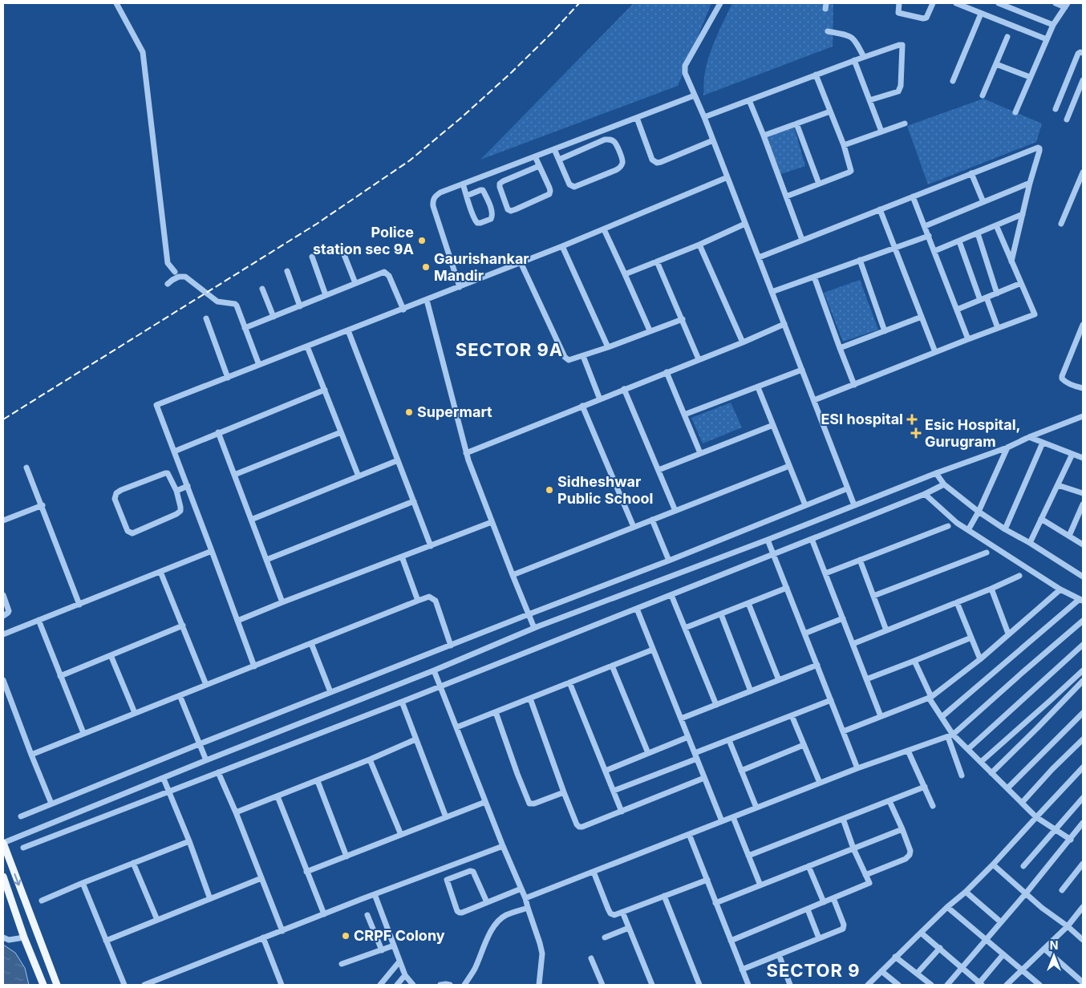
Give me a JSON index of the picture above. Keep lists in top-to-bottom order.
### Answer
{
  "districts": ["SECTOR 9A", "SECTOR 9"],
  "places": {
    "other": [
      "Police station sec 9A",
      "Gaurishankar Mandir",
      "Supermart",
      "Sidheshwar Public School",
      "CRPF Colony"
    ],
    "health": ["ESI hospital", "Esic Hospital, Gurugram"]
  },
  "north": "top"
}
